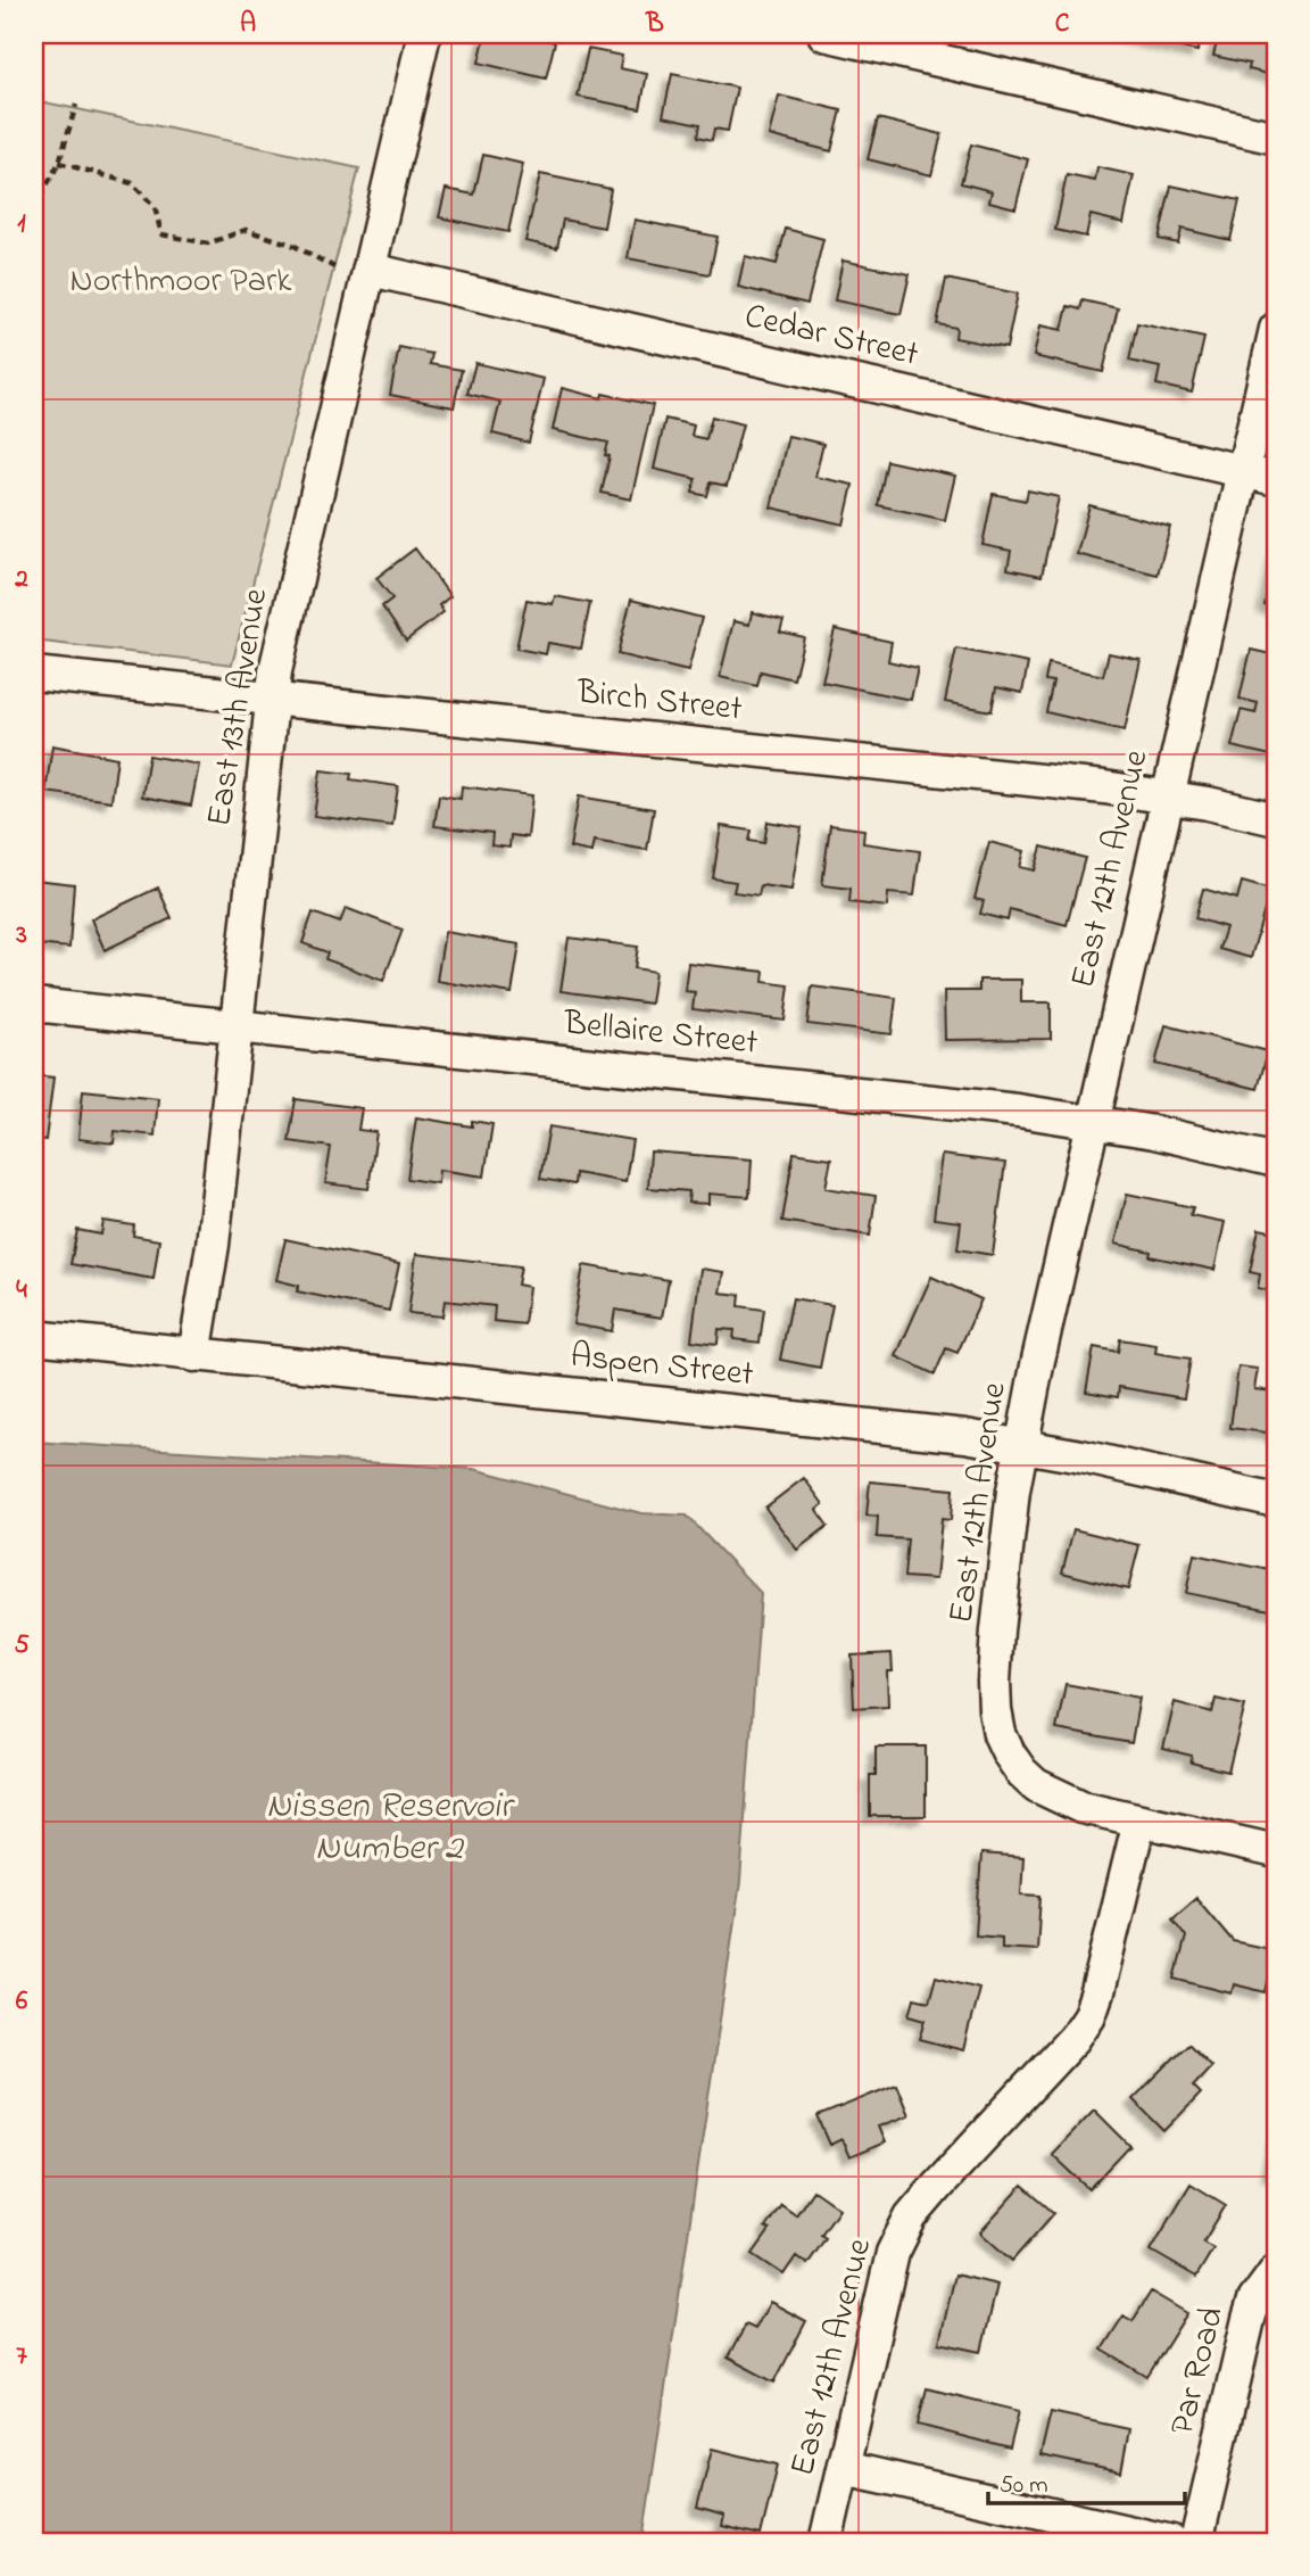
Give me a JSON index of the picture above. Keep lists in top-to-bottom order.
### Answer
{
  "streets": {
    "street": [
      "Cedar Street",
      "Birch Street",
      "East 13th Avenue",
      "East 12th Avenue",
      "Bellaire Street",
      "Aspen Street",
      "Par Road"
    ]
  },
  "crossings": [
    ["Cedar Street", "East 13th Avenue"],
    ["Cedar Street", "East 12th Avenue"],
    ["Birch Street", "East 13th Avenue"],
    ["Birch Street", "East 12th Avenue"],
    ["East 13th Avenue", "Bellaire Street"],
    ["East 13th Avenue", "Aspen Street"],
    ["East 12th Avenue", "Bellaire Street"],
    ["East 12th Avenue", "Aspen Street"]
  ],
  "water": ["Nissen Reservoir Number 2"],
  "parks": ["Northmoor Park"],
  "scale_bar": "50 m",
  "grid": {
    "columns": ["A", "B", "C"],
    "rows": [
      "1",
      "2",
      "3",
      "4",
      "5",
      "6",
      "7"
    ]
  }
}
